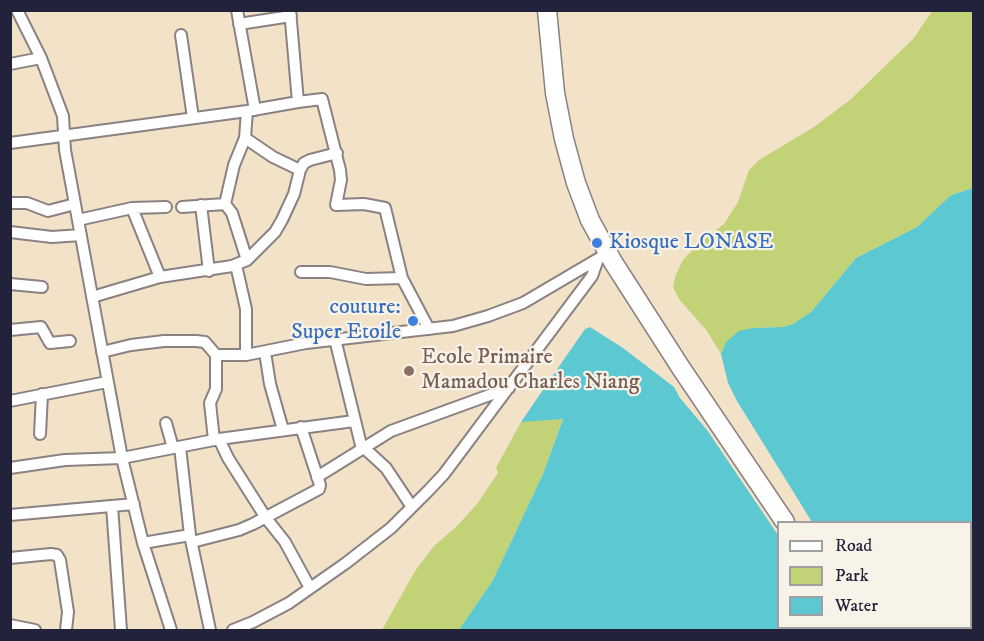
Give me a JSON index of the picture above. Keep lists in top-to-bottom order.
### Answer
{
  "places": ["Kiosque LONASE", "couture: Super Etoile", "Ecole Primaire Mamadou Charles Niang"],
  "legend": ["Road", "Park", "Water"]
}
